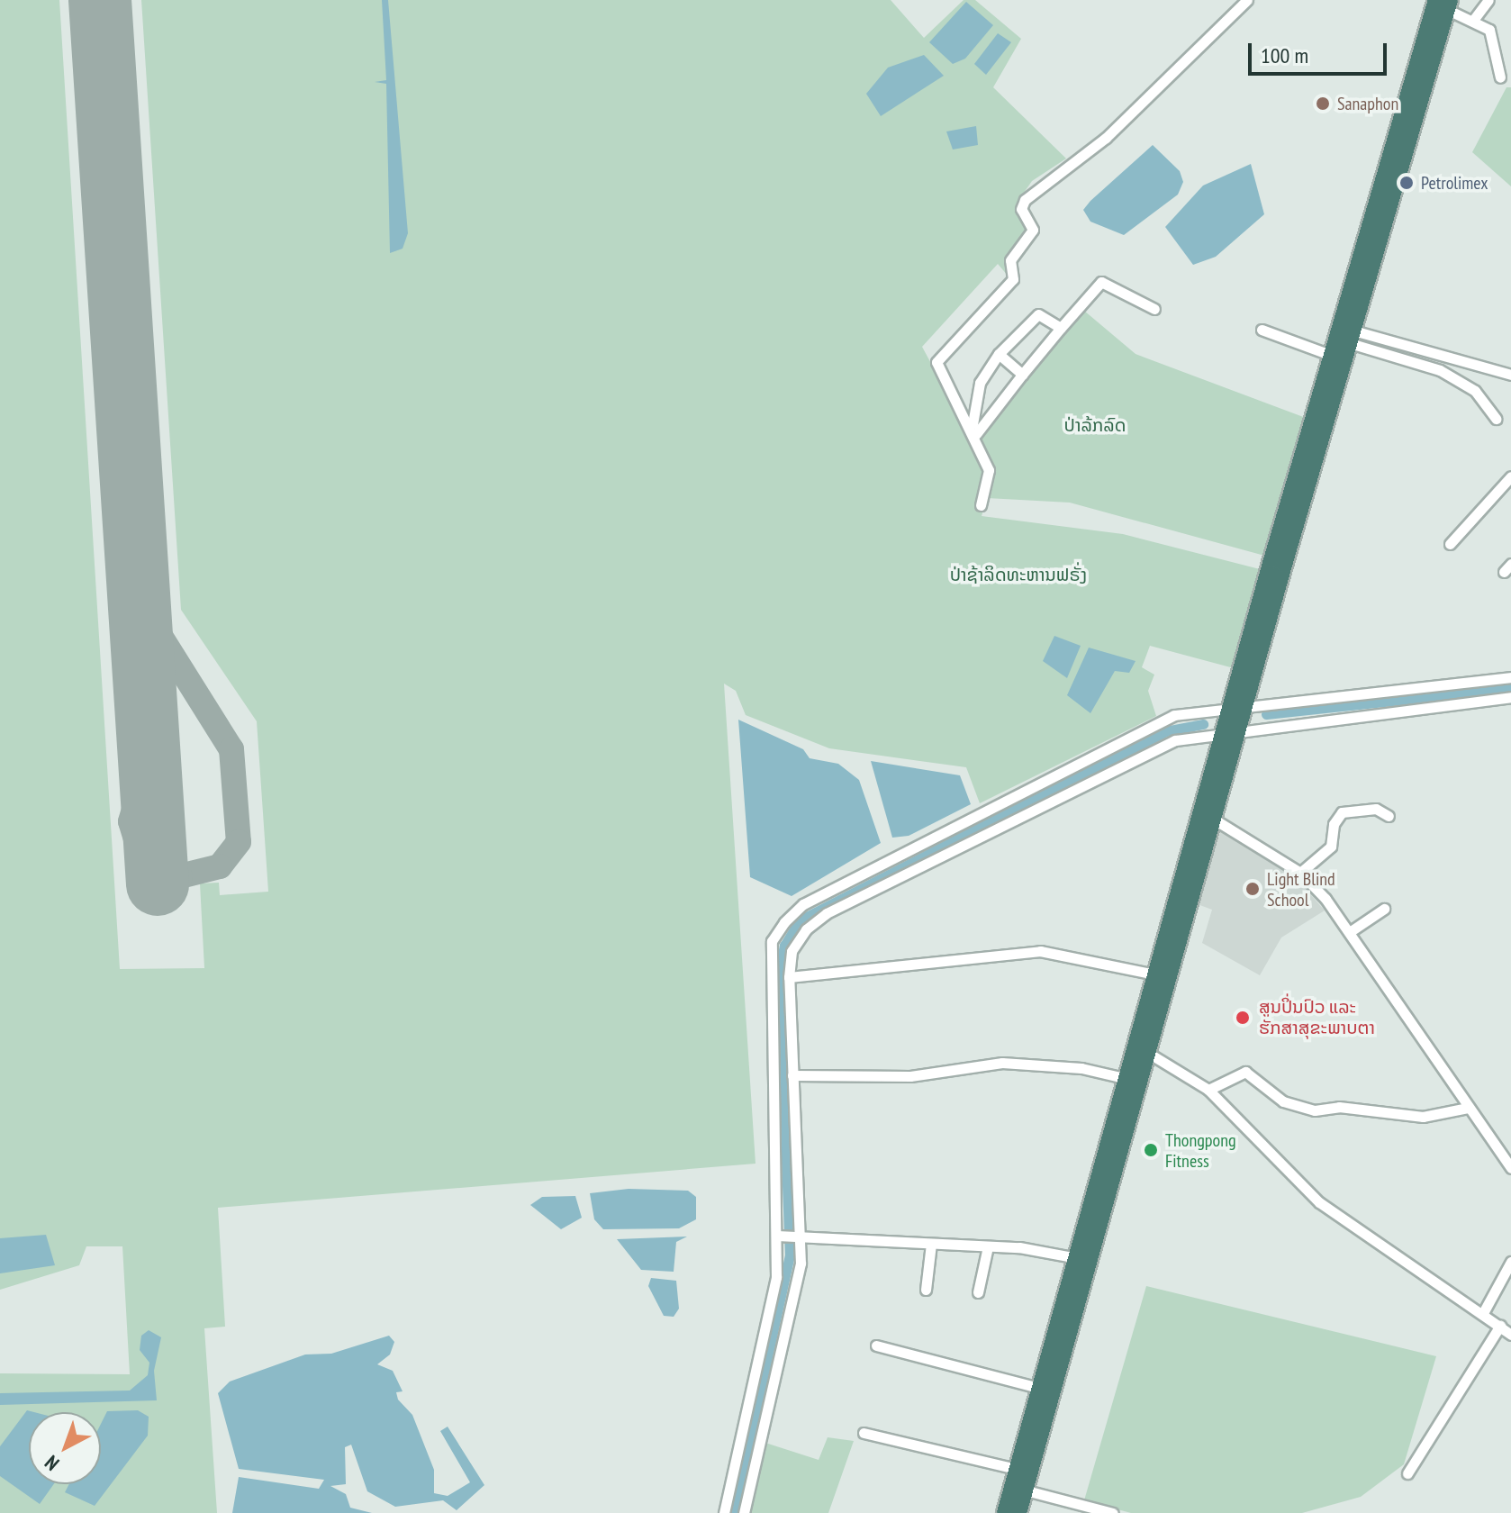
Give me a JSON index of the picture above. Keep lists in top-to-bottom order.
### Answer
{
  "parks": ["ປ່າລ້ກລົດ", "ປ່າຊ້າລິດທະຫານຟຣັ່ງ"],
  "places": [
    "Sanaphon",
    "Petrolimex",
    "Light Blind School",
    "ສູນປິ່ນປົວ ແລະ ຮັກສາສຸຂະພາບຕາ",
    "Thongpong Fitness"
  ],
  "scale_bar": "100 m",
  "north": "bottom left"
}
